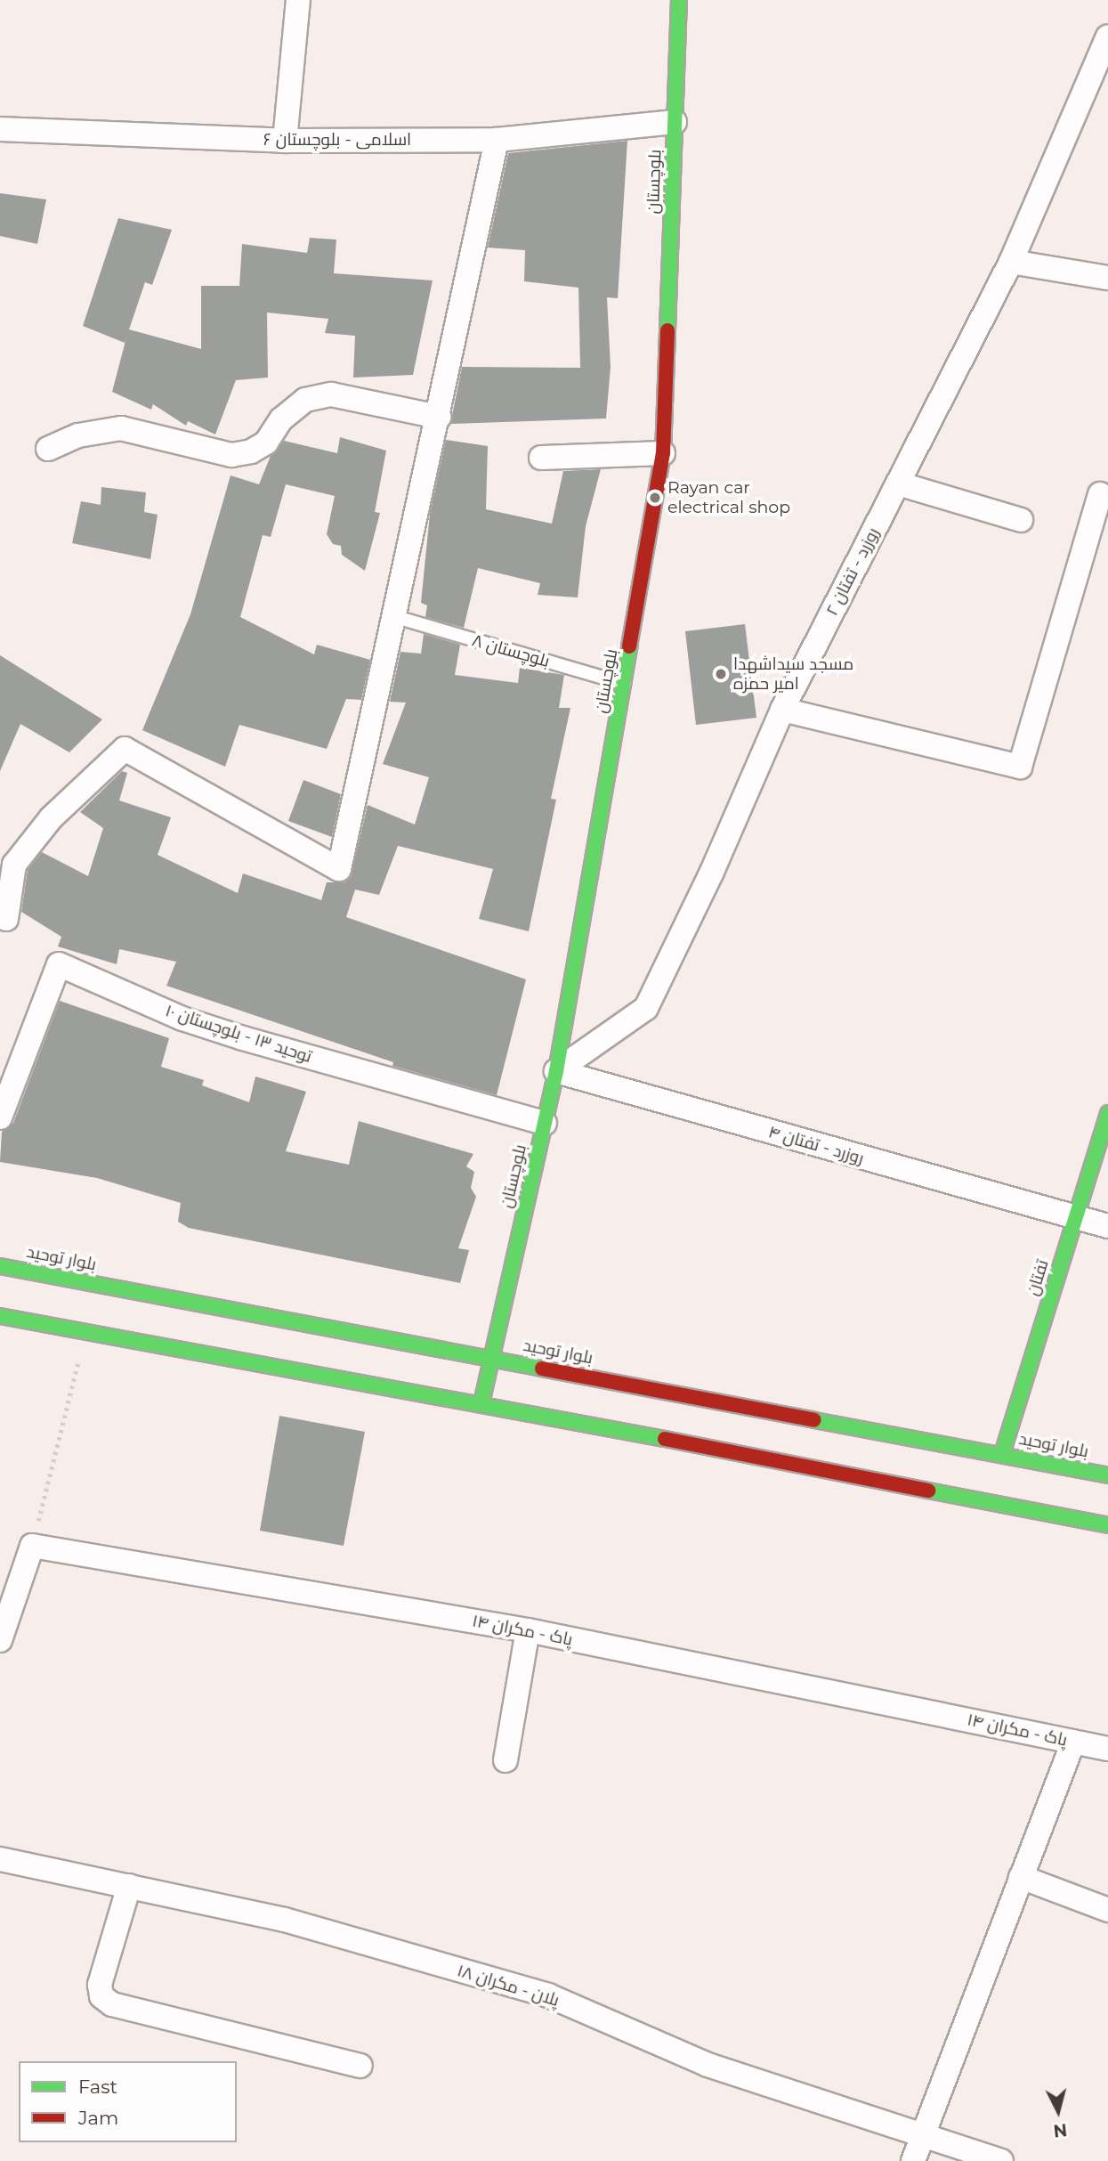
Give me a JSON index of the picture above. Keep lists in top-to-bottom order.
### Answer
{
  "streets": {
    "main road": ["بلوچستان", "بلوار توحید", "تفتان"],
    "street": [
      "اسلامی - بلوچستان ۶",
      "روزرد - تفتان ۲",
      "توحید ۱۳ - بلوچستان ۱۰",
      "روزرد - تفتان ۴",
      "پاک - مکران ۱۴",
      "پلان - مکران ۱۸"
    ],
    "lane": ["بلوچستان ۸"]
  },
  "crossings": [
    ["اسلامی - بلوچستان ۶", "بلوچستان"],
    ["بلوچستان", "روزرد - تفتان ۲"],
    ["بلوچستان", "بلوچستان ۸"],
    ["بلوچستان", "توحید ۱۳ - بلوچستان ۱۰"],
    ["بلوچستان", "روزرد - تفتان ۴"],
    ["بلوچستان", "بلوار توحید"],
    ["روزرد - تفتان ۲", "روزرد - تفتان ۴"],
    ["روزرد - تفتان ۴", "تفتان"],
    ["بلوار توحید", "تفتان"]
  ],
  "places": ["Rayan car electrical shop", "مسجد سیداشهدا امیر حمزه"],
  "legend": ["Fast", "Jam"],
  "north": "bottom"
}
